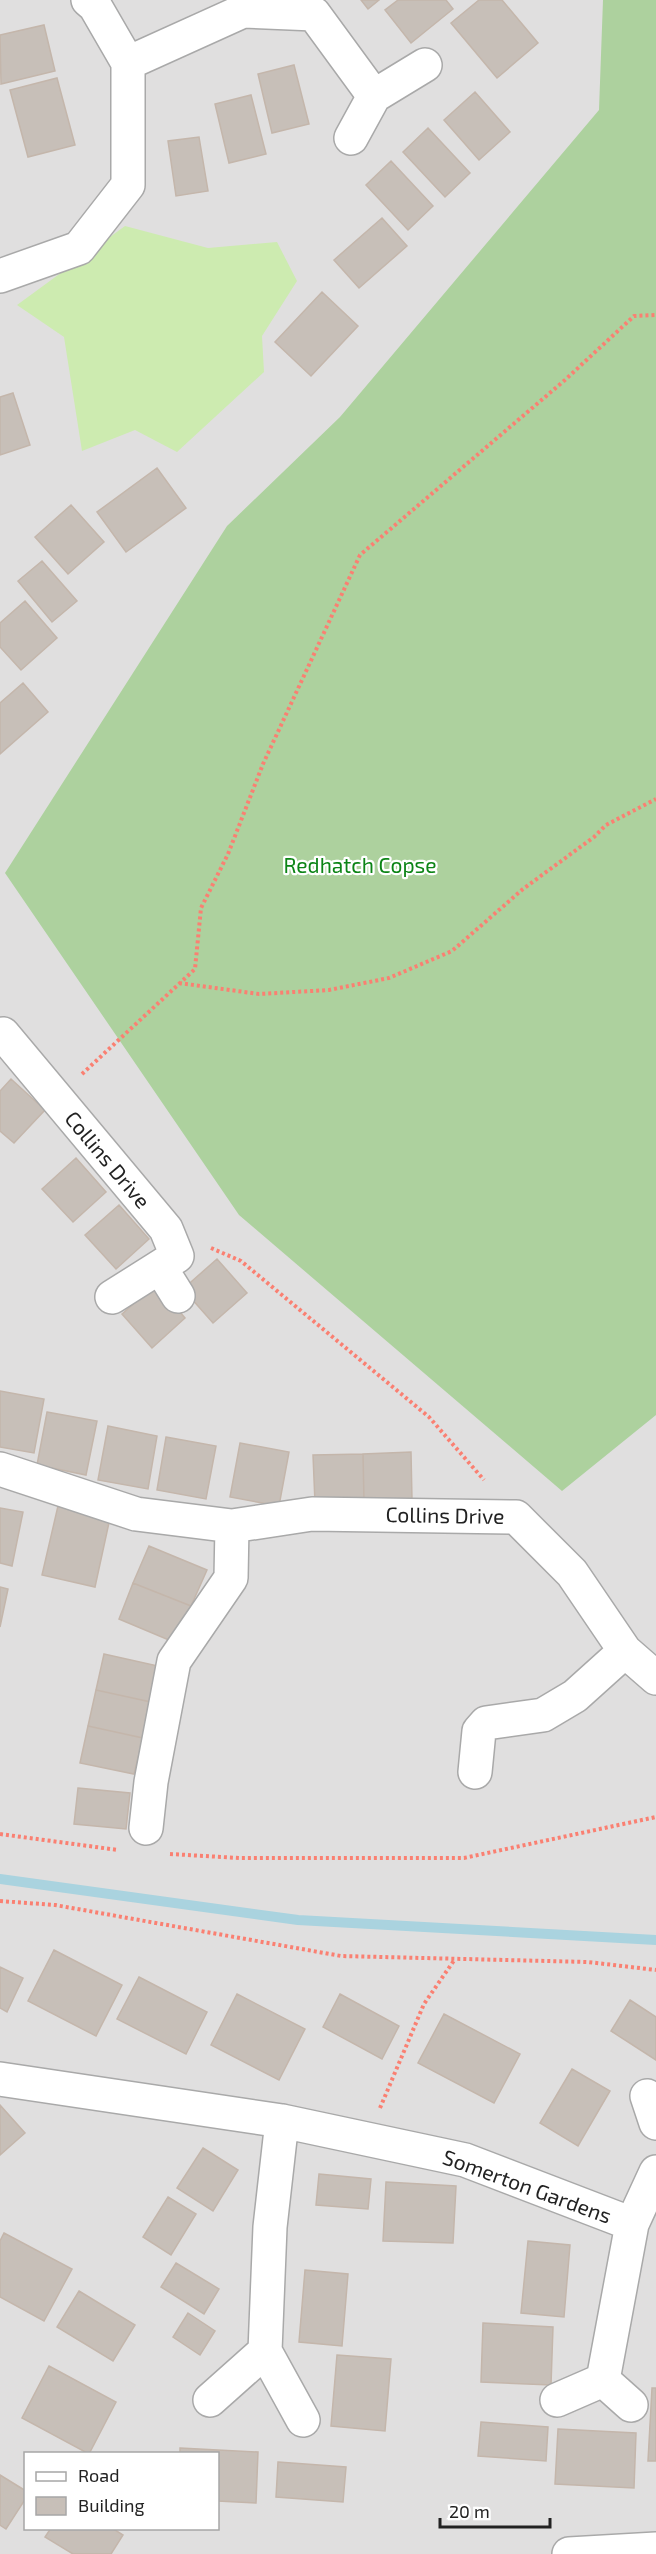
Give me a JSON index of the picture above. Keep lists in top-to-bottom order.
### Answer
{
  "streets": {
    "street": ["Collins Drive", "Somerton Gardens"]
  },
  "parks": ["Redhatch Copse"],
  "legend": ["Road", "Building"],
  "scale_bar": "20 m"
}
